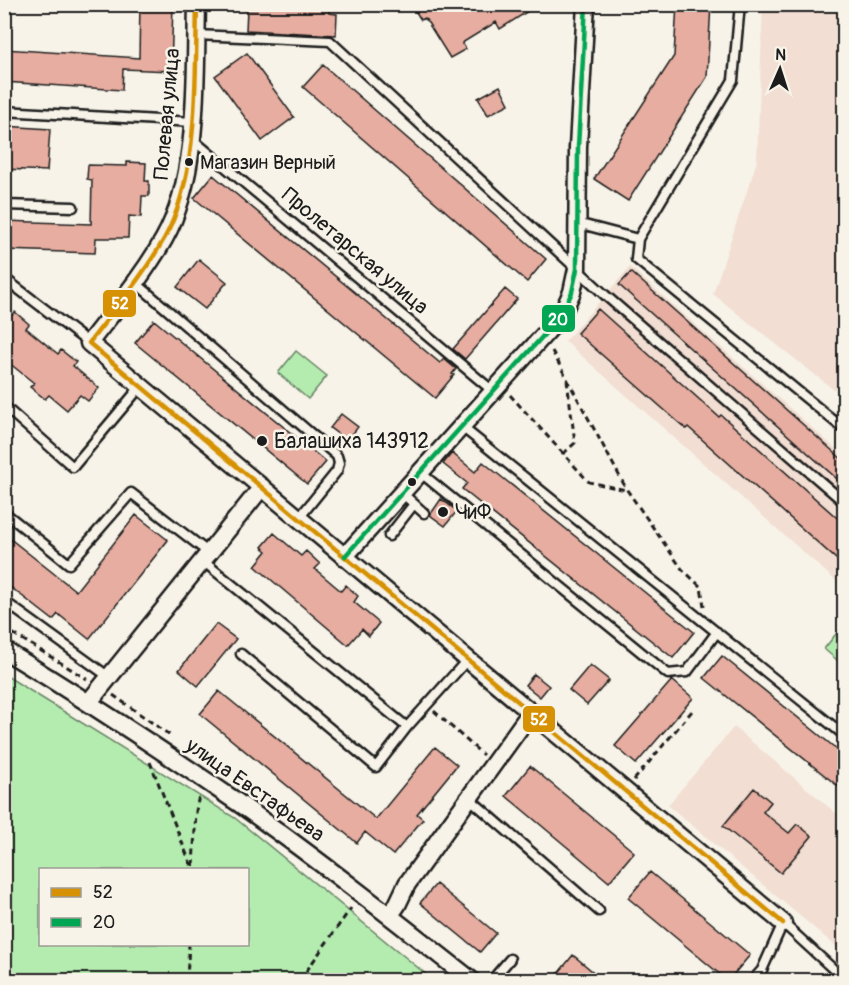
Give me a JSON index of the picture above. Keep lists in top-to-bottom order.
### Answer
{
  "streets": {
    "street": ["Полевая улица", "улица Евстафьева"],
    "lane": ["Пролетарская улица"]
  },
  "crossings": [
    ["Полевая улица", "Пролетарская улица"]
  ],
  "places": ["Магазин Верный", "Балашиха 143912", "ЧиФ"],
  "lines": ["transit line 52", "transit line 20"],
  "legend": ["52", "20"],
  "north": "top"
}
